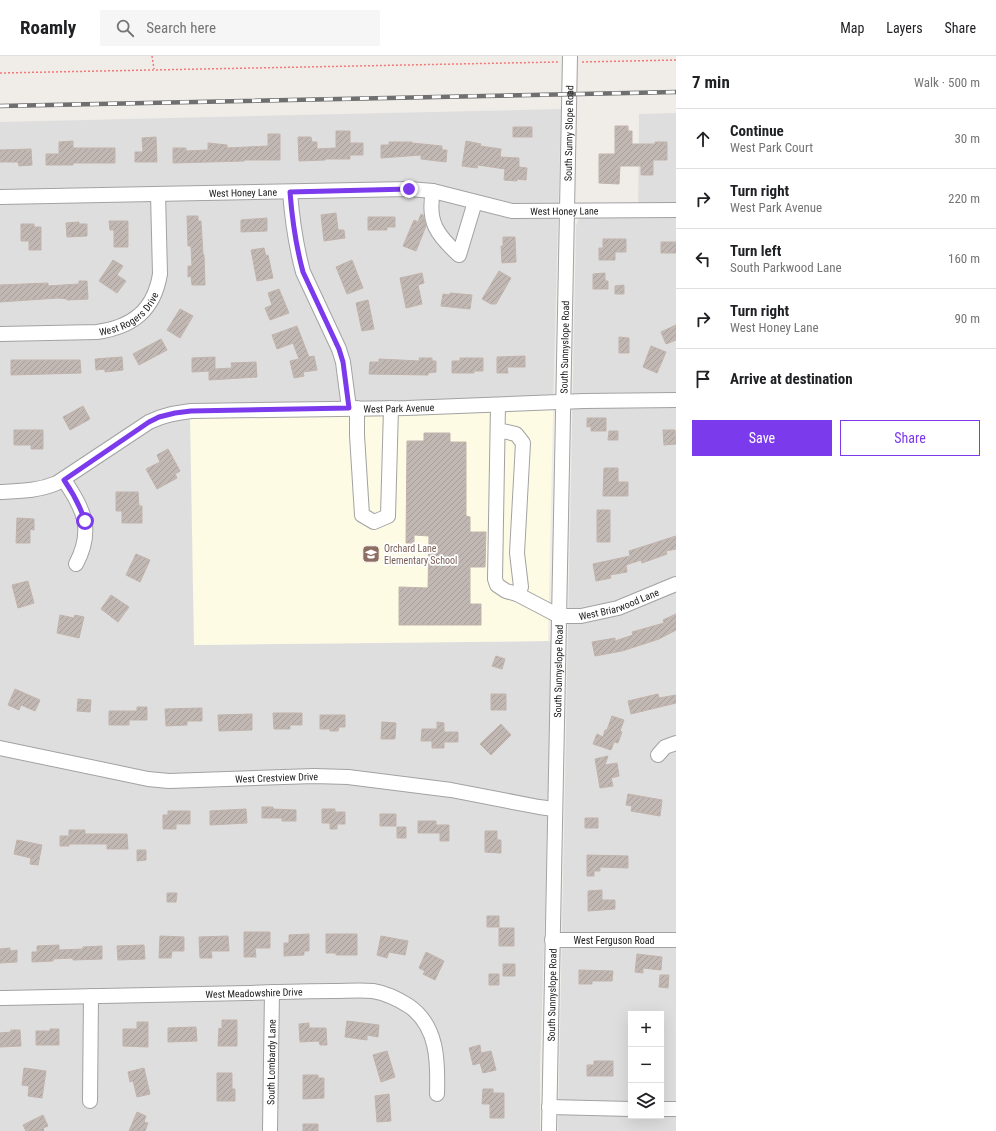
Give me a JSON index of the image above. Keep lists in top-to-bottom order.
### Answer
{
  "streets": {
    "street": [
      "South Sunny Slope Road",
      "West Honey Lane",
      "West Rogers Drive",
      "South Sunnyslope Road",
      "West Park Avenue",
      "West Briarwood Lane",
      "West Crestview Drive",
      "West Ferguson Road",
      "West Meadowshire Drive",
      "South Lombardy Lane"
    ]
  },
  "crossings": [
    ["South Sunny Slope Road", "West Honey Lane"],
    ["South Sunny Slope Road", "South Sunnyslope Road"],
    ["West Honey Lane", "West Rogers Drive"],
    ["West Honey Lane", "South Sunnyslope Road"],
    ["South Sunnyslope Road", "West Park Avenue"],
    ["South Sunnyslope Road", "West Briarwood Lane"],
    ["South Sunnyslope Road", "West Crestview Drive"],
    ["South Sunnyslope Road", "West Ferguson Road"],
    ["West Meadowshire Drive", "South Lombardy Lane"]
  ],
  "places": {
    "school or university": ["Orchard Lane Elementary School"]
  },
  "page": {
    "header": "Roamly",
    "search": "Search here",
    "nav": ["Map", "Layers", "Share"],
    "heading": ["7 min", "Walk · 500 m"],
    "list": [
      ["Continue", "West Park Court", "30 m"],
      ["Turn right", "West Park Avenue", "220 m"],
      ["Turn left", "South Parkwood Lane", "160 m"],
      ["Turn right", "West Honey Lane", "90 m"],
      "Arrive at destination"
    ],
    "buttons": ["Save", "Share"],
    "map_buttons": ["+", "−"]
  }
}
